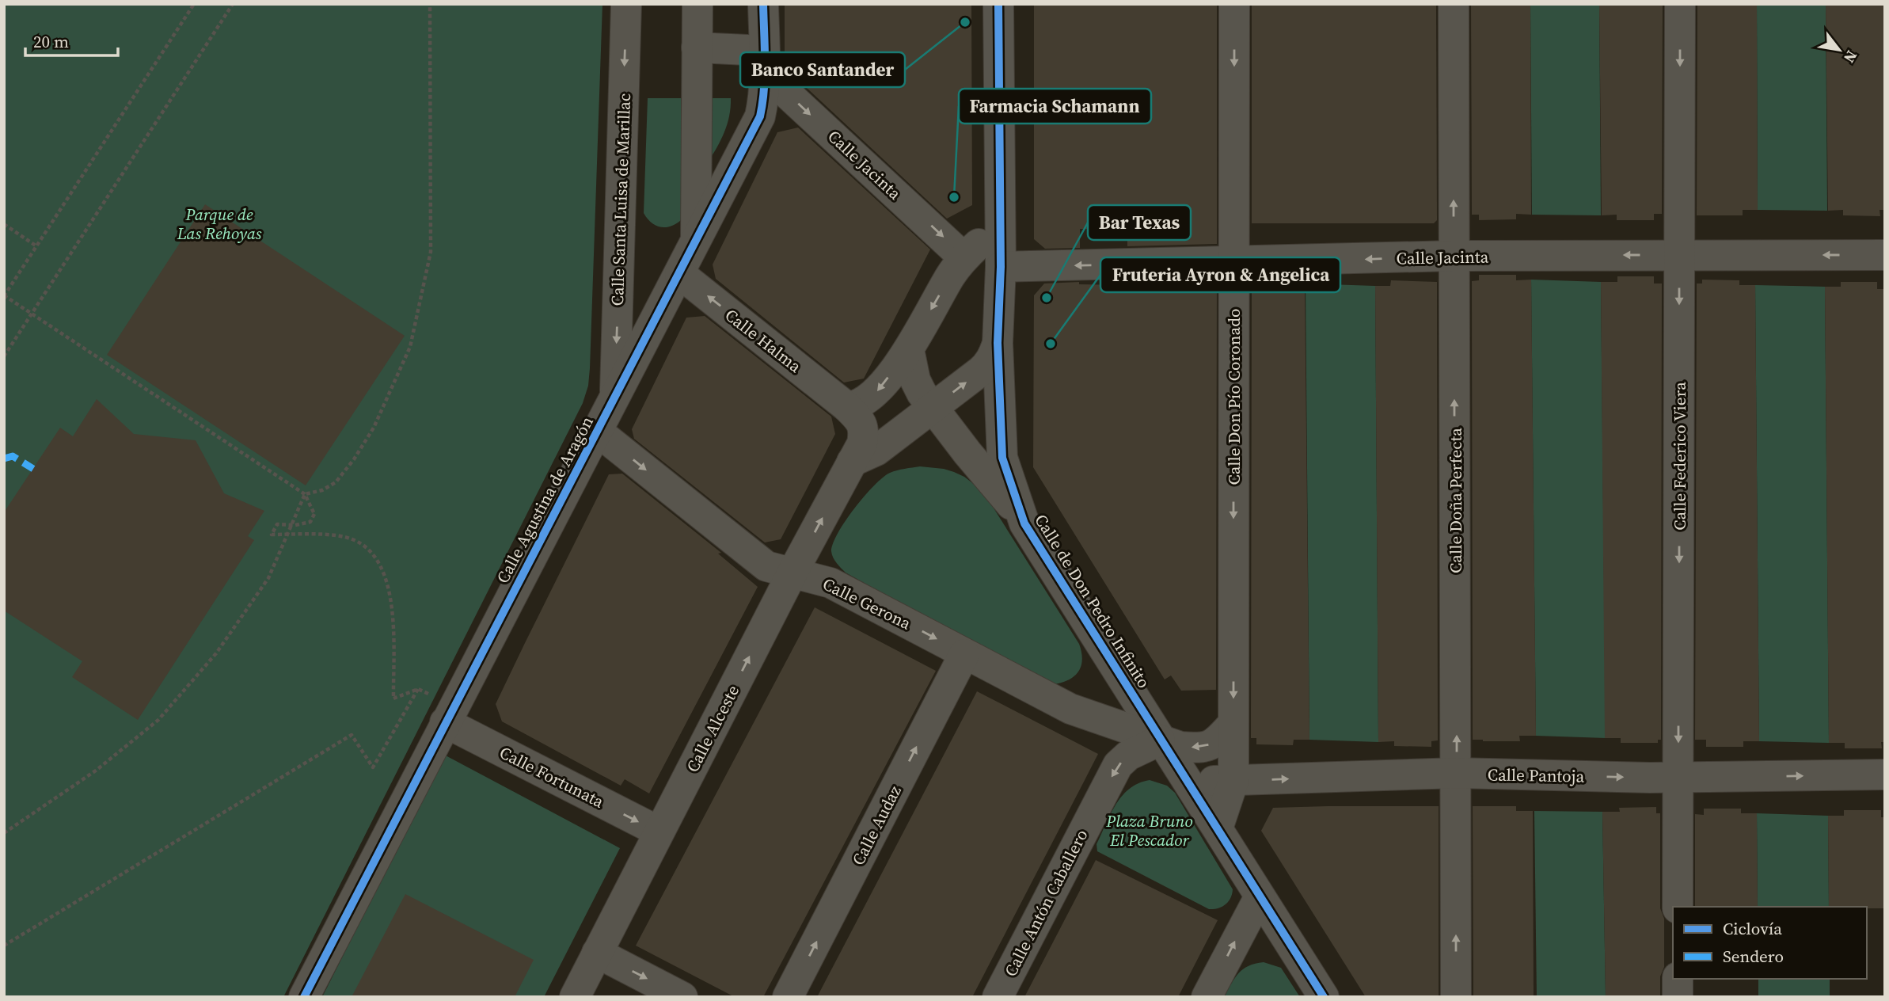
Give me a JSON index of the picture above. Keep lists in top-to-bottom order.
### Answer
{
  "streets": {
    "street": [
      "Calle Jacinta",
      "Calle Santa Luisa de Marillac",
      "Calle Halma",
      "Calle Don Pío Coronado",
      "Calle Federico Viera",
      "Calle Agustina de Aragón",
      "Calle Doña Perfecta",
      "Calle de Don Pedro Infinito",
      "Calle Gerona",
      "Calle Alceste",
      "Calle Pantoja",
      "Calle Fortunata",
      "Calle Audaz",
      "Calle Antón Caballero"
    ]
  },
  "crossings": [
    ["Calle Jacinta", "Calle Don Pío Coronado"],
    ["Calle Jacinta", "Calle Federico Viera"],
    ["Calle Jacinta", "Calle Agustina de Aragón"],
    ["Calle Jacinta", "Calle Doña Perfecta"],
    ["Calle Jacinta", "Calle de Don Pedro Infinito"],
    ["Calle Santa Luisa de Marillac", "Calle Agustina de Aragón"],
    ["Calle Halma", "Calle Agustina de Aragón"],
    ["Calle Halma", "Calle Alceste"],
    ["Calle Don Pío Coronado", "Calle de Don Pedro Infinito"],
    ["Calle Don Pío Coronado", "Calle Pantoja"],
    ["Calle Federico Viera", "Calle Pantoja"],
    ["Calle Agustina de Aragón", "Calle Gerona"],
    ["Calle Agustina de Aragón", "Calle Fortunata"],
    ["Calle Doña Perfecta", "Calle Pantoja"],
    ["Calle de Don Pedro Infinito", "Calle Gerona"],
    ["Calle de Don Pedro Infinito", "Calle Alceste"],
    ["Calle de Don Pedro Infinito", "Calle Pantoja"],
    ["Calle de Don Pedro Infinito", "Calle Antón Caballero"],
    ["Calle Gerona", "Calle Alceste"],
    ["Calle Gerona", "Calle Audaz"],
    ["Calle Gerona", "Calle Antón Caballero"],
    ["Calle Alceste", "Calle Fortunata"]
  ],
  "one_way": [
    "Calle Halma",
    "Calle Don Pío Coronado",
    "Calle Federico Viera",
    "Calle Doña Perfecta",
    "Calle Alceste",
    "Calle Pantoja",
    "Calle Fortunata",
    "Calle Audaz",
    "Calle Antón Caballero"
  ],
  "parks": ["Parque de Las Rehoyas", "Plaza Bruno El Pescador"],
  "places": [
    "Banco Santander",
    "Farmacia Schamann",
    "Bar Texas",
    "Fruteria Ayron & Angelica"
  ],
  "legend": ["Ciclovía", "Sendero"],
  "scale_bar": "20 m",
  "north": "bottom right"
}
